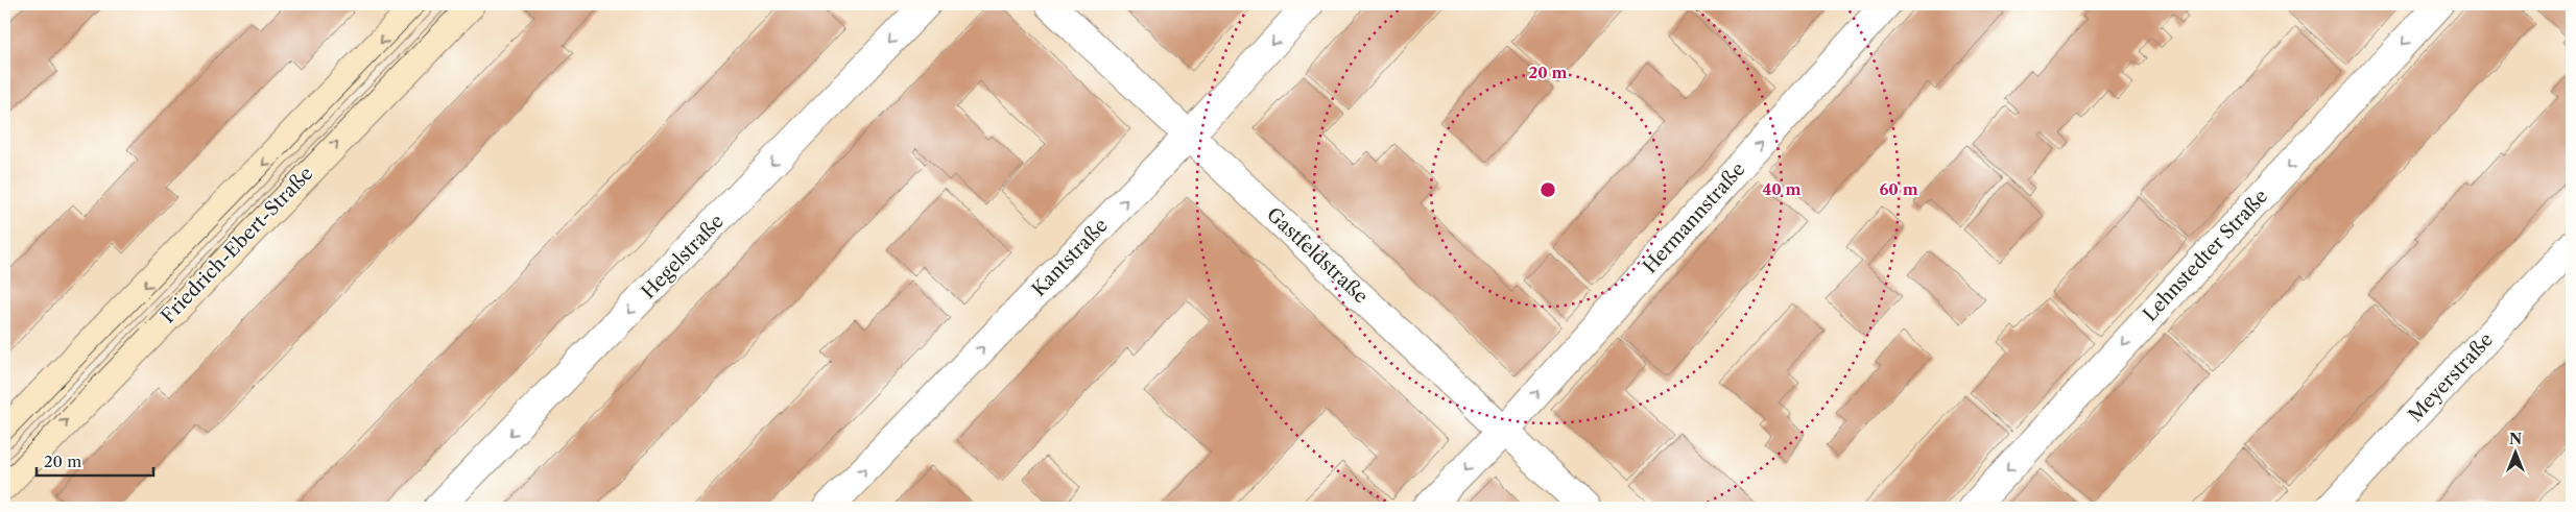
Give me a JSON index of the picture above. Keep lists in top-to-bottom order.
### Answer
{
  "streets": {
    "main road": ["Friedrich-Ebert-Straße"],
    "street": [
      "Hermannstraße",
      "Gastfeldstraße",
      "Lehnstedter Straße",
      "Hegelstraße",
      "Kantstraße",
      "Meyerstraße"
    ]
  },
  "crossings": [
    ["Hermannstraße", "Gastfeldstraße"],
    ["Gastfeldstraße", "Kantstraße"]
  ],
  "one_way": ["Lehnstedter Straße", "Hegelstraße"],
  "scale_bar": "20 m",
  "north": "top",
  "rings": ["20 m", "40 m", "60 m"]
}
